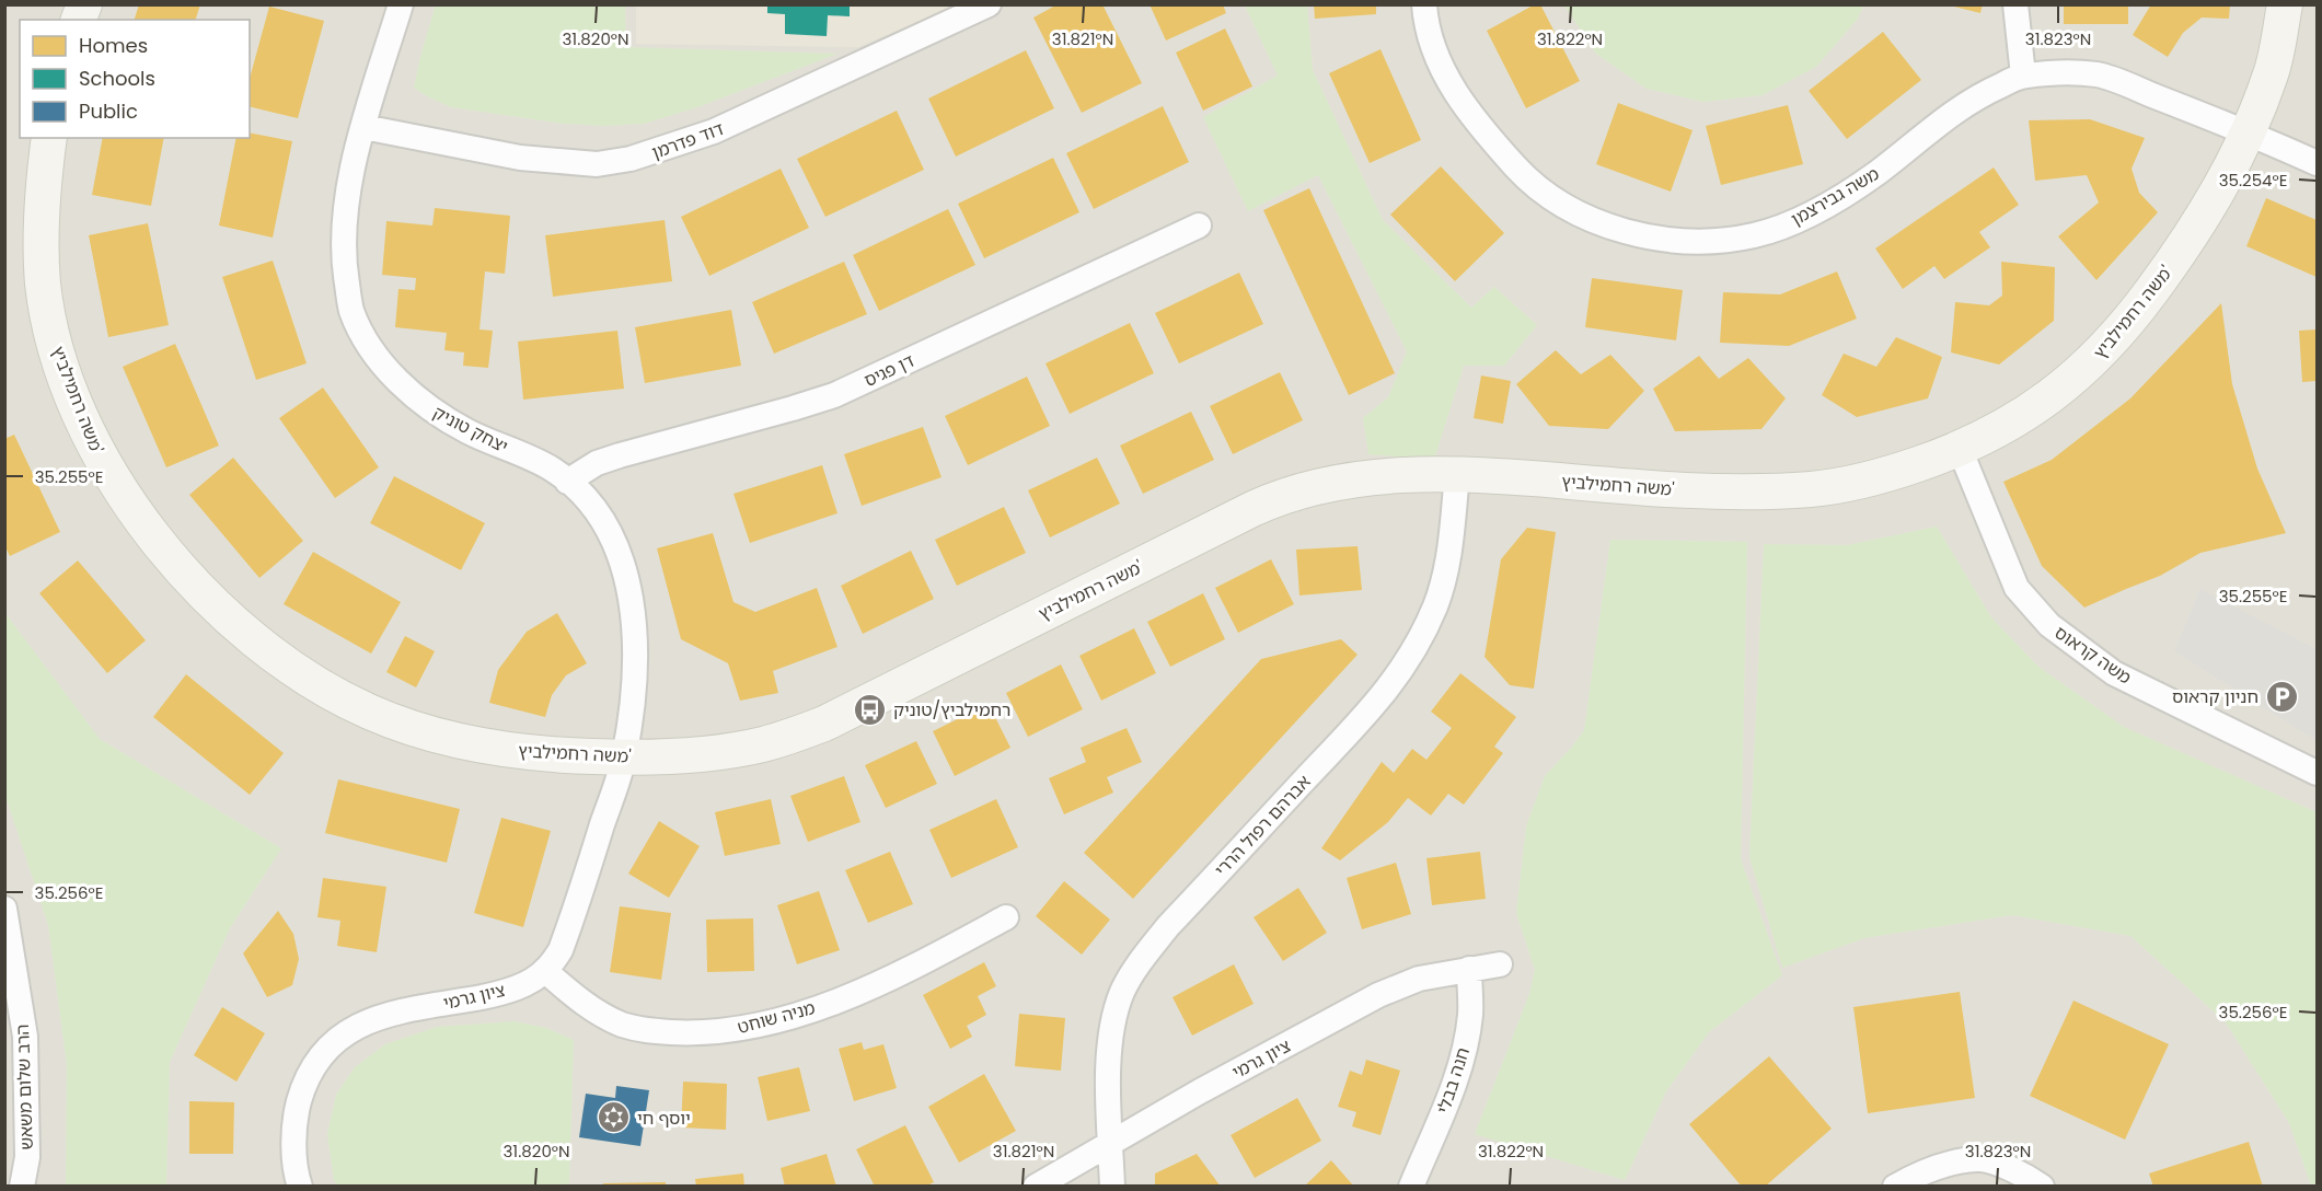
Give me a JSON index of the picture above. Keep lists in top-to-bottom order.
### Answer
{
  "streets": {
    "street": [
      "דוד פדרמן",
      "משה גבירצמן",
      "משה רחמילביץ'",
      "דן פגיס",
      "יצחק טוניק",
      "משה קראוס",
      "אברהם רפול הררי",
      "ציון גרמי",
      "מניה שוחט",
      "חנה בבלי",
      "הרב שלום משאש"
    ]
  },
  "crossings": [
    ["דוד פדרמן", "יצחק טוניק"],
    ["משה גבירצמן", "משה רחמילביץ'"],
    ["משה רחמילביץ'", "יצחק טוניק"],
    ["משה רחמילביץ'", "משה קראוס"],
    ["משה רחמילביץ'", "אברהם רפול הררי"],
    ["משה רחמילביץ'", "ציון גרמי"],
    ["דן פגיס", "יצחק טוניק"],
    ["יצחק טוניק", "ציון גרמי"],
    ["אברהם רפול הררי", "ציון גרמי"],
    ["ציון גרמי", "מניה שוחט"],
    ["ציון גרמי", "חנה בבלי"]
  ],
  "places": {
    "parking": ["חניון קראוס"],
    "bus stop": ["רחמילביץ/טוניק"],
    "synagogue": ["יוסף חי"]
  },
  "legend": ["Homes", "Schools", "Public"],
  "coordinates": [
    "31.820°N",
    "31.821°N",
    "31.822°N",
    "31.823°N",
    "35.254°E",
    "35.255°E",
    "35.256°E"
  ]
}
